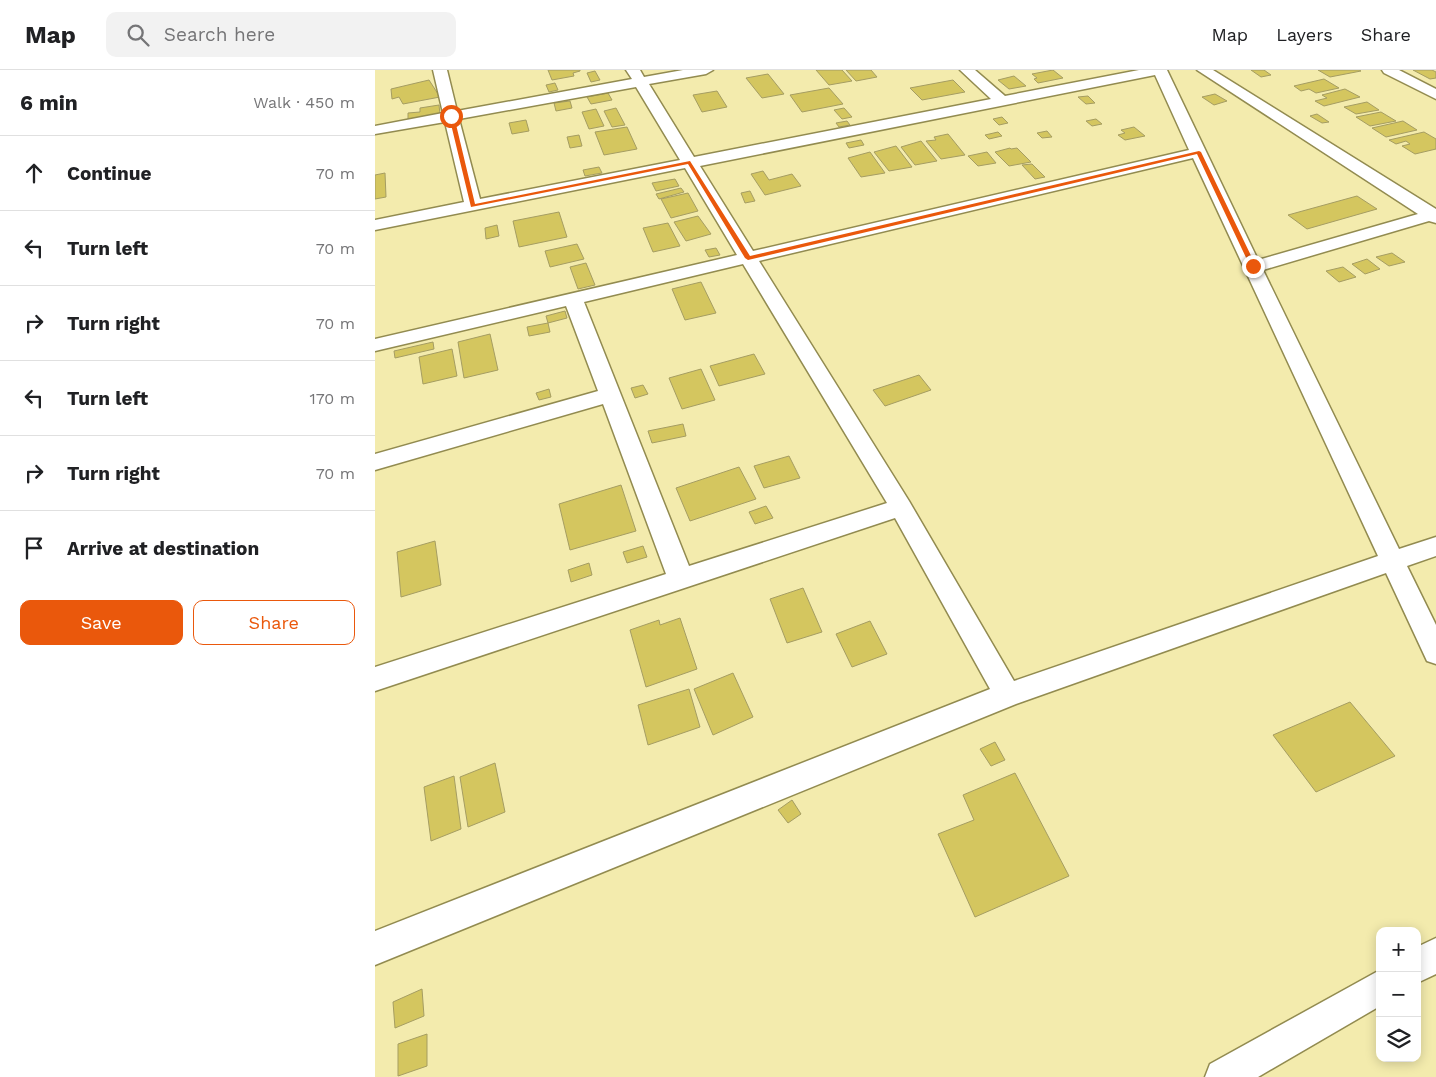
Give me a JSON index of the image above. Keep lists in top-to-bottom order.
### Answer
{
  "page": {
    "header": "Map",
    "search": "Search here",
    "nav": ["Map", "Layers", "Share"],
    "heading": ["6 min", "Walk · 450 m"],
    "list": [
      ["Continue", "70 m"],
      ["Turn left", "70 m"],
      ["Turn right", "70 m"],
      ["Turn left", "170 m"],
      ["Turn right", "70 m"],
      "Arrive at destination"
    ],
    "buttons": ["Save", "Share"],
    "map_buttons": ["+", "−"]
  }
}
